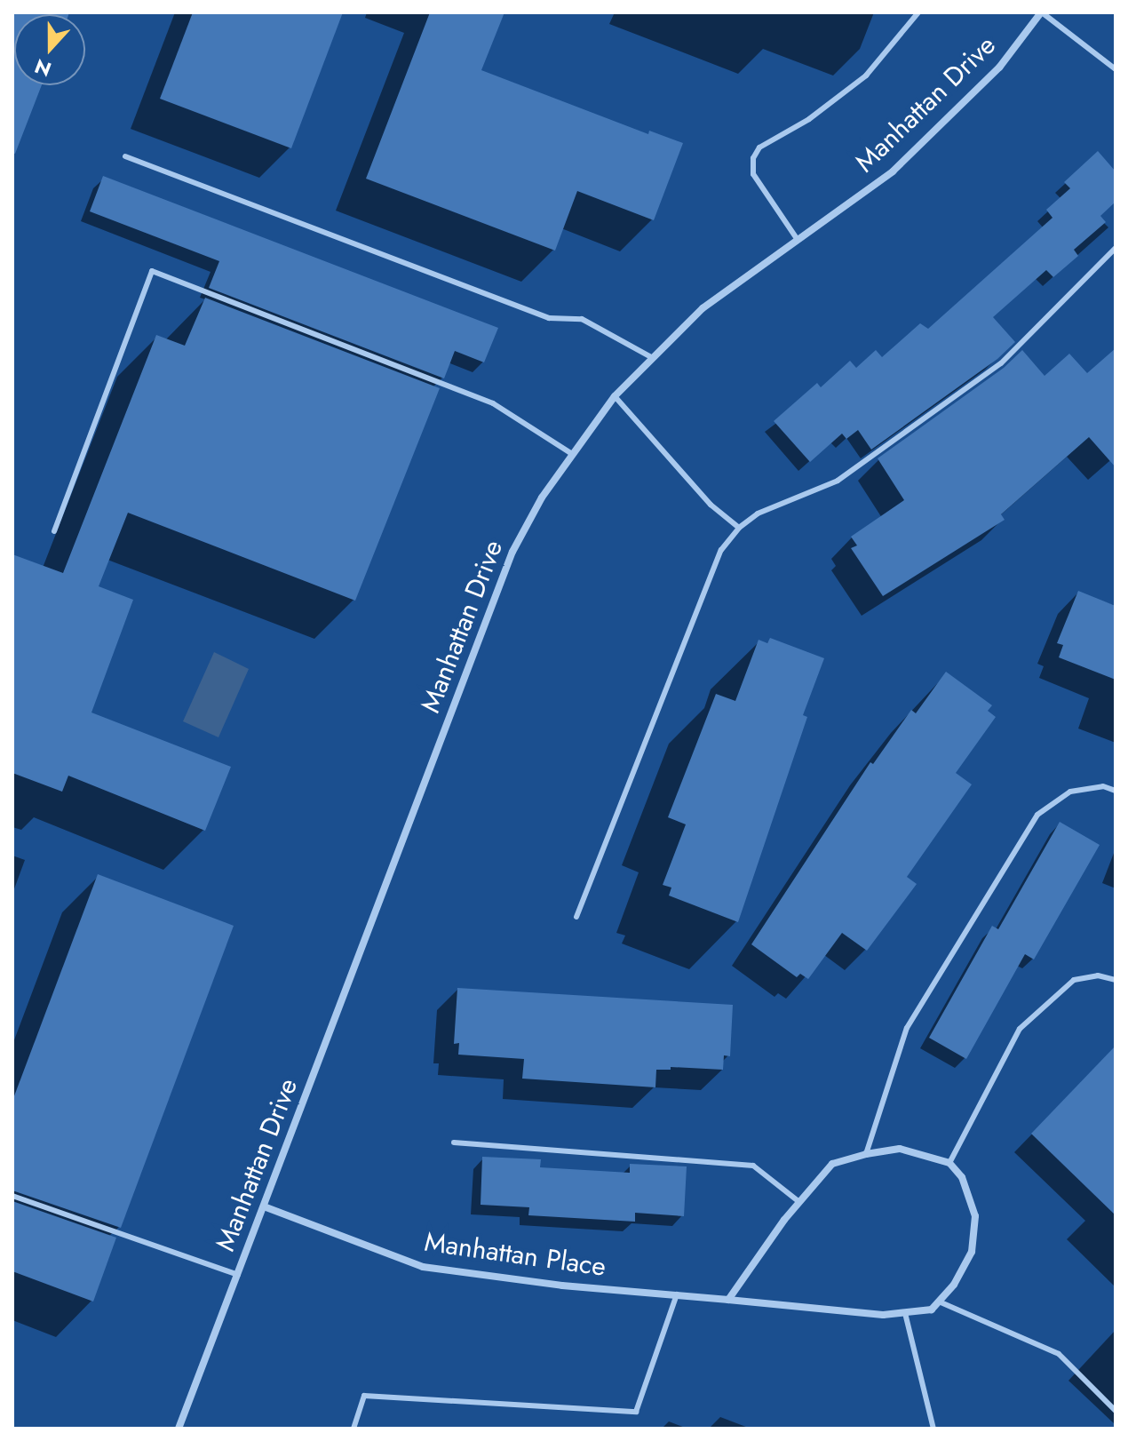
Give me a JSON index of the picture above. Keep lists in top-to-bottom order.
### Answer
{
  "streets": {
    "street": ["Manhattan Drive", "Manhattan Place"]
  },
  "crossings": [
    ["Manhattan Drive", "Manhattan Place"]
  ],
  "north": "bottom"
}
